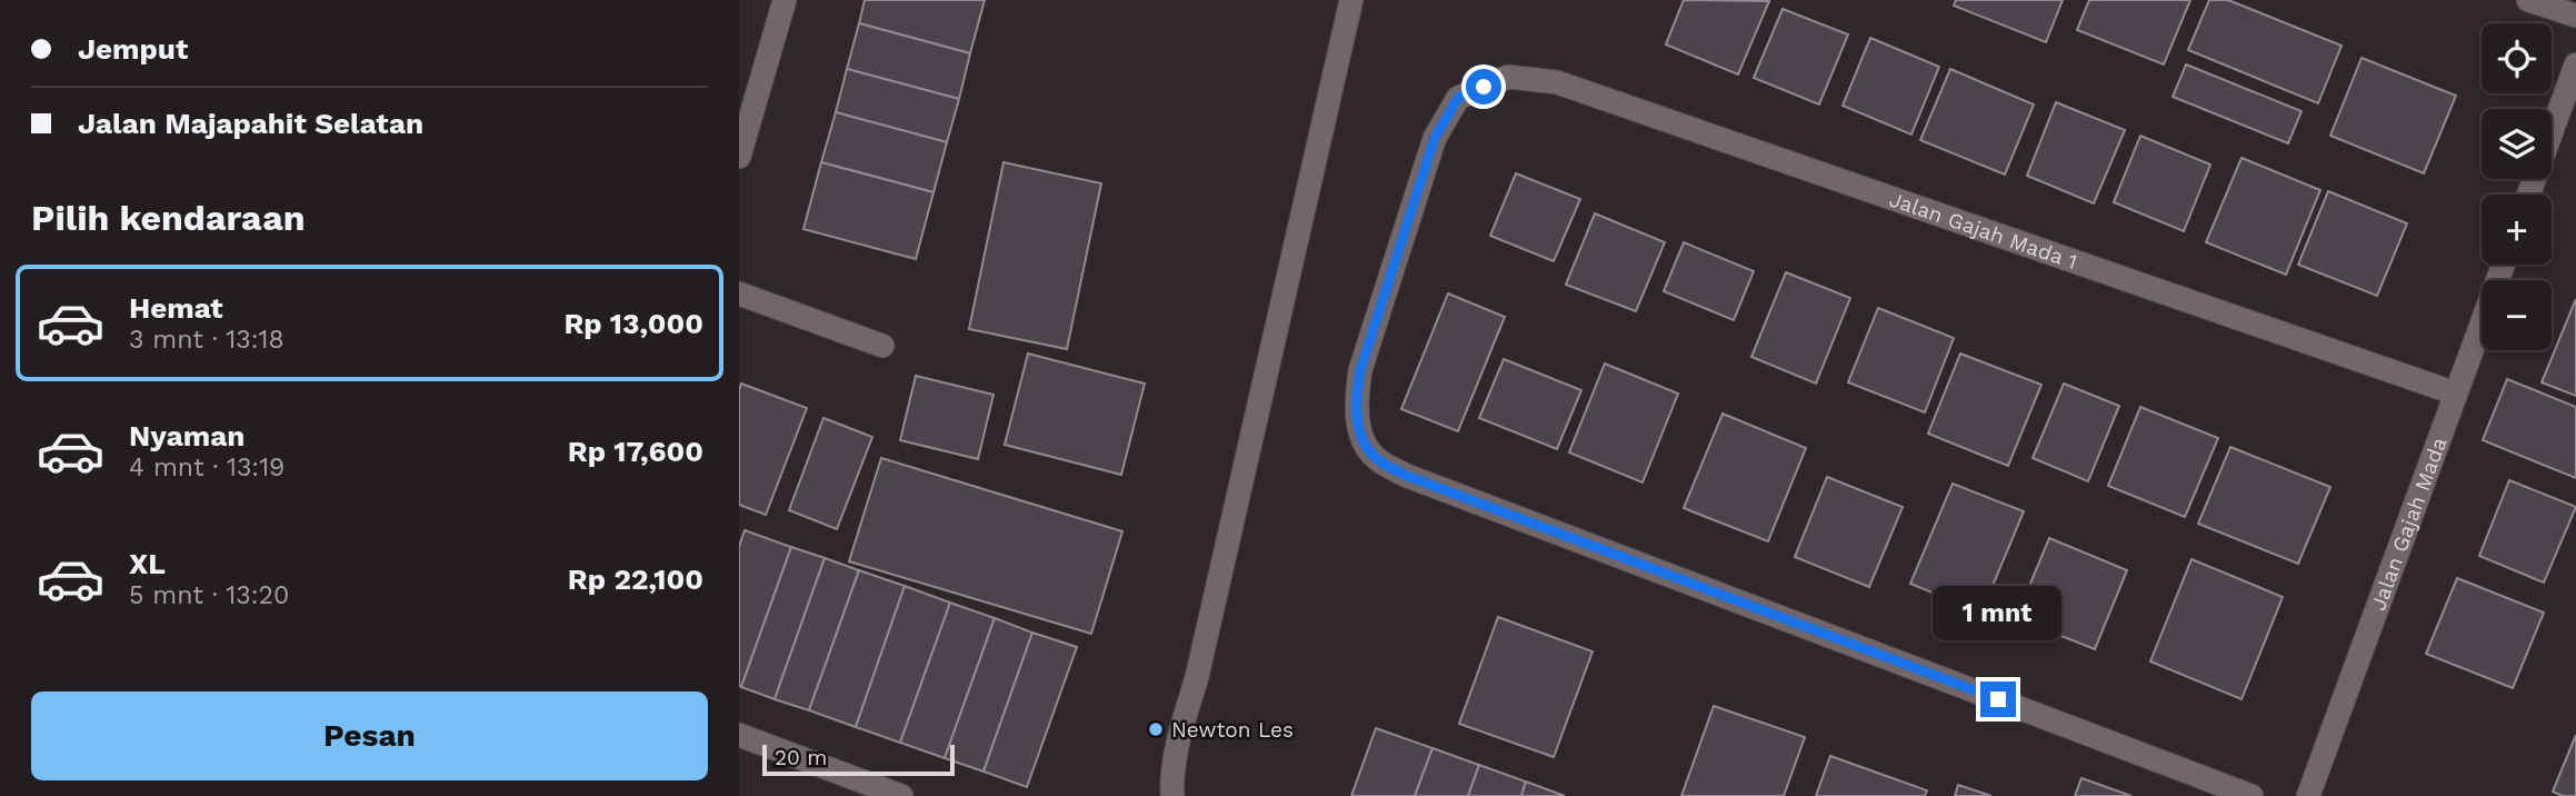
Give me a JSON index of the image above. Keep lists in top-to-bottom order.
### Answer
{
  "streets": {
    "street": ["Jalan Gajah Mada 1", "Jalan Gajah Mada"]
  },
  "crossings": [
    ["Jalan Gajah Mada 1", "Jalan Gajah Mada"]
  ],
  "places": ["Newton Les"],
  "scale_bar": "20 m",
  "page": {
    "banner": ["Jemput", "Jalan Majapahit Selatan"],
    "map_buttons": ["+", "−"],
    "heading": "Pilih kendaraan",
    "list": [
      {
        "name": "Hemat",
        "note": "3 mnt · 13:18",
        "value": "Rp 13,000"
      },
      {
        "name": "Nyaman",
        "note": "4 mnt · 13:19",
        "value": "Rp 17,600"
      },
      {
        "name": "XL",
        "note": "5 mnt · 13:20",
        "value": "Rp 22,100"
      }
    ],
    "bubble": "1 mnt",
    "buttons": "Pesan",
    "scale": "20 m"
  }
}
